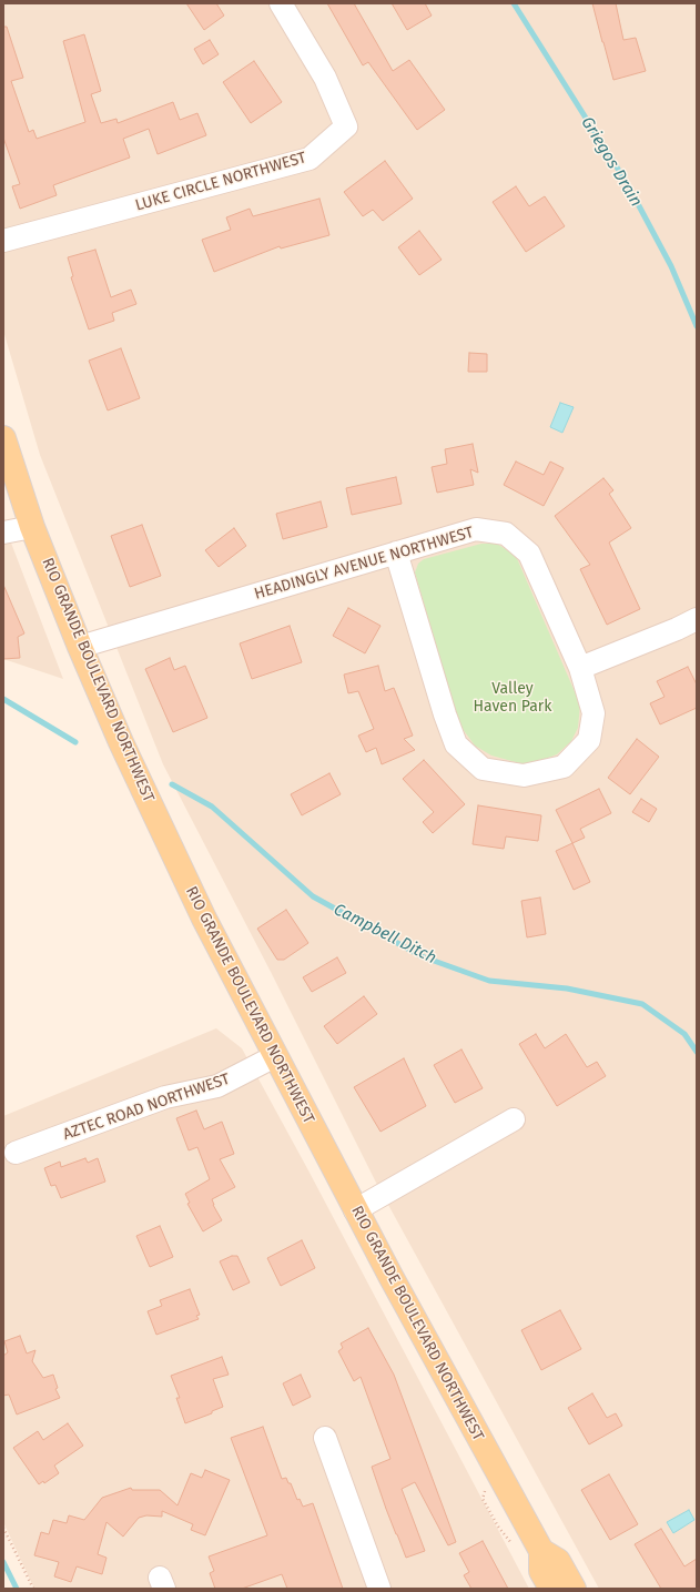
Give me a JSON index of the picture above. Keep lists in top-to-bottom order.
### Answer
{
  "streets": {
    "main road": ["RIO GRANDE BOULEVARD NORTHWEST"],
    "street": ["LUKE CIRCLE NORTHWEST", "HEADINGLY AVENUE NORTHWEST", "AZTEC ROAD NORTHWEST"]
  },
  "crossings": [
    ["HEADINGLY AVENUE NORTHWEST", "RIO GRANDE BOULEVARD NORTHWEST"],
    ["RIO GRANDE BOULEVARD NORTHWEST", "AZTEC ROAD NORTHWEST"]
  ],
  "water": ["Griegos Drain", "Campbell Ditch"],
  "parks": ["Valley Haven Park"]
}
